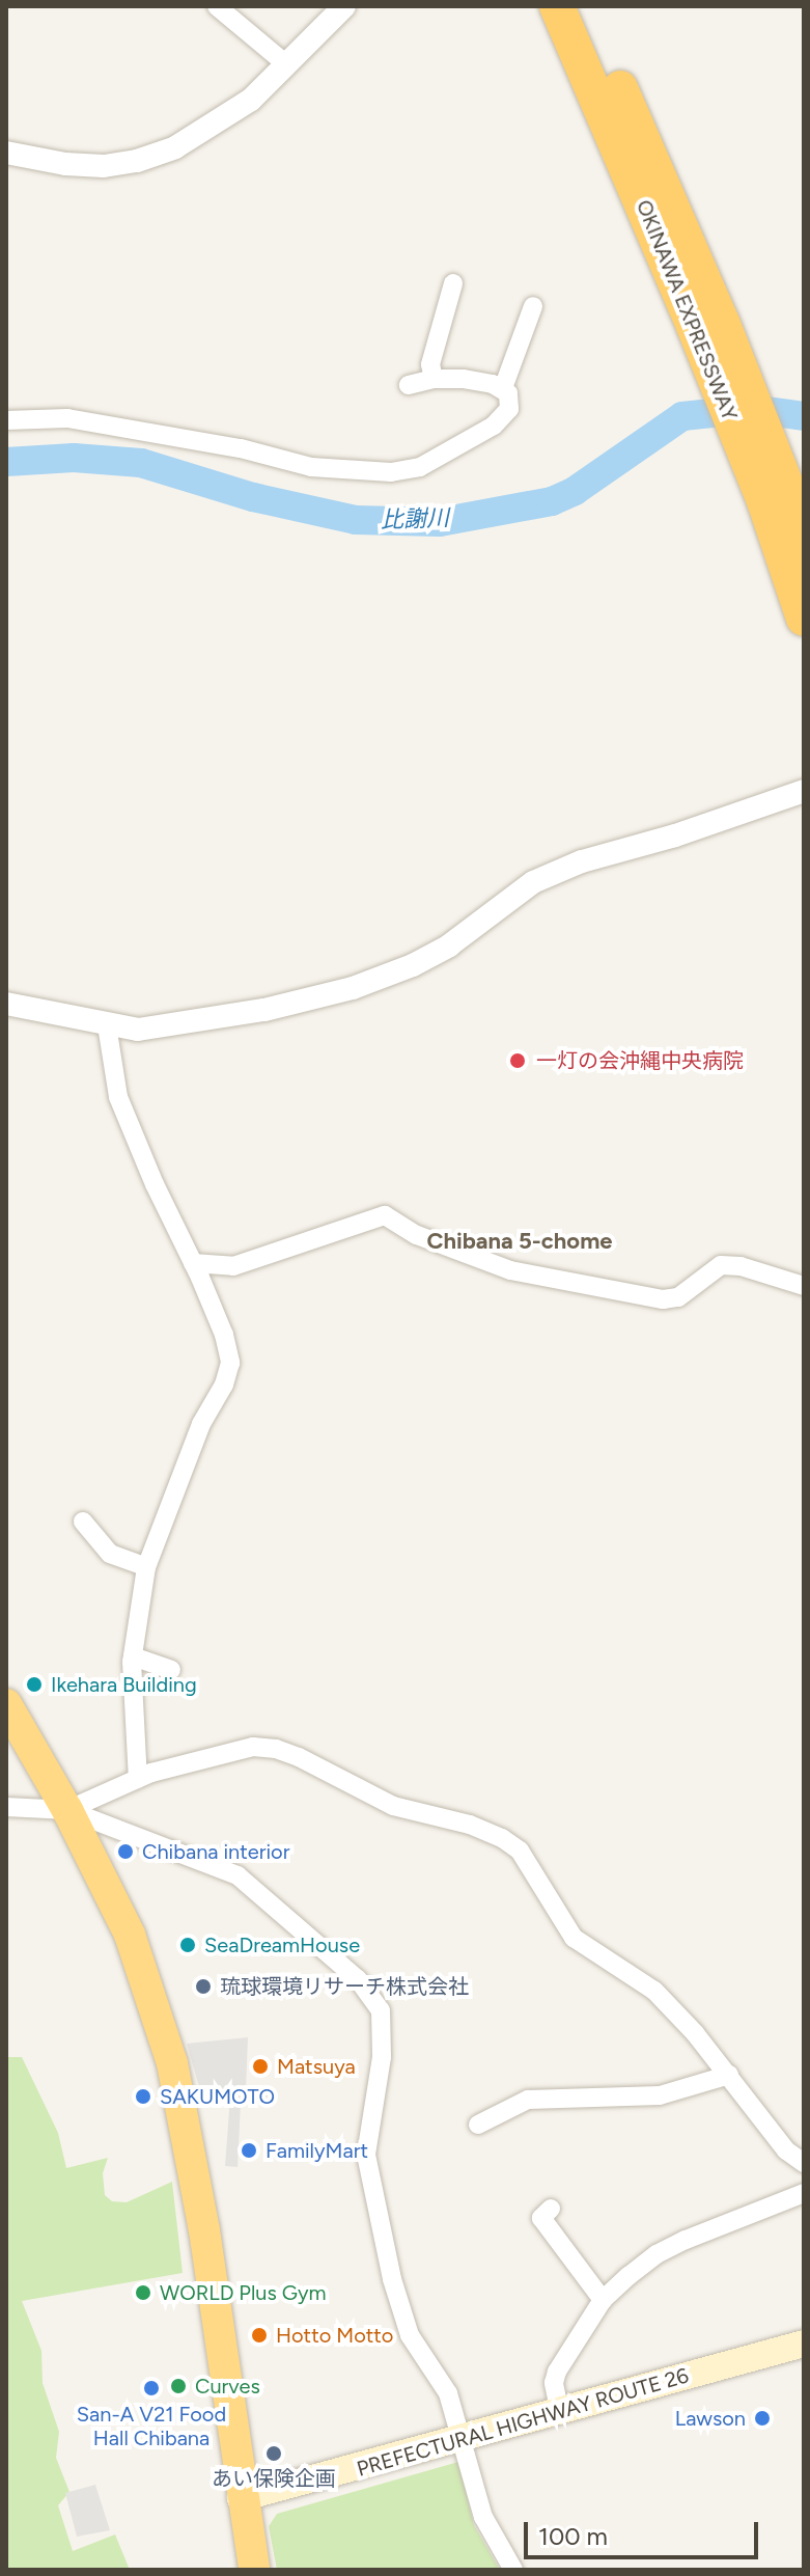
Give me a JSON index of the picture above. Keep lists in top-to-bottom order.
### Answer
{
  "streets": {
    "highway": ["OKINAWA EXPRESSWAY"],
    "main road": ["PREFECTURAL HIGHWAY ROUTE 26"]
  },
  "districts": ["Chibana 5-chome"],
  "water": ["比謝川"],
  "places": [
    "一灯の会沖縄中央病院",
    "Ikehara Building",
    "Chibana interior",
    "SeaDreamHouse",
    "琉球環境リサーチ株式会社",
    "Matsuya",
    "SAKUMOTO",
    "FamilyMart",
    "WORLD Plus Gym",
    "Hotto Motto",
    "Curves",
    "San-A V21 Food Hall Chibana",
    "Lawson",
    "あい保険企画"
  ],
  "scale_bar": "100 m"
}
